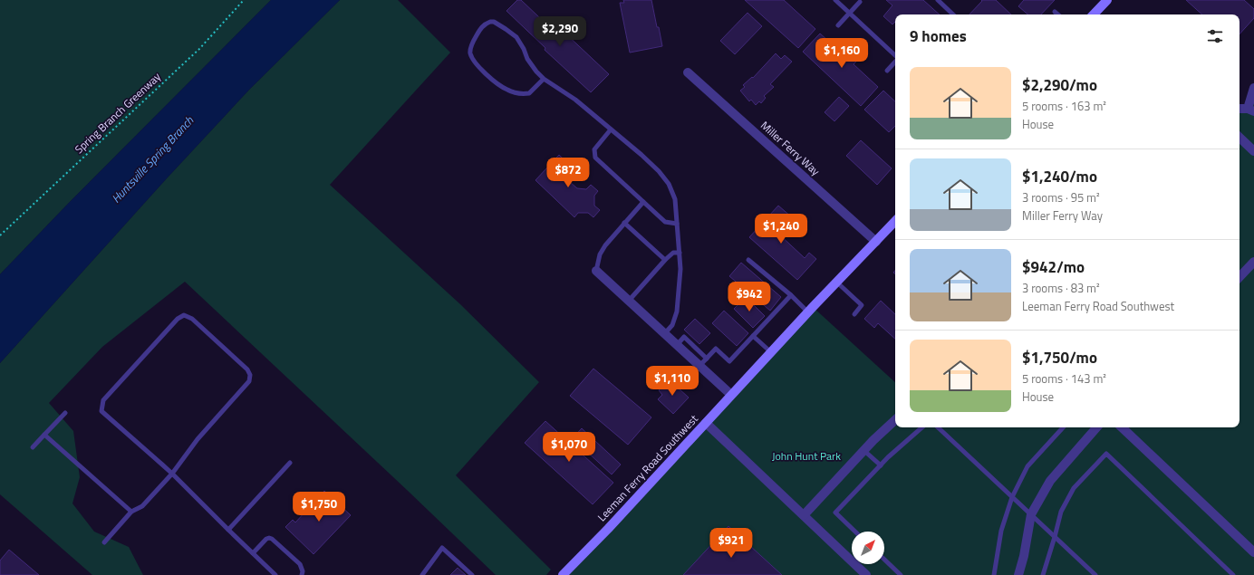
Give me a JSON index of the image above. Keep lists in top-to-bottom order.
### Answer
{
  "streets": {
    "street": ["Miller Ferry Way", "Leeman Ferry Road Southwest"],
    "path": ["Spring Branch Greenway"]
  },
  "crossings": [
    ["Miller Ferry Way", "Leeman Ferry Road Southwest"]
  ],
  "water": ["Huntsville Spring Branch"],
  "parks": ["John Hunt Park"],
  "north": "top right",
  "page": {
    "heading": "9 homes",
    "price": [
      "$2,290",
      "$1,160",
      "$872",
      "$1,240",
      "$942",
      "$1,110",
      "$1,070",
      "$1,750",
      "$921"
    ],
    "list": [
      {
        "name": "$2,290/mo",
        "note": "5 rooms · 163 m² · House"
      },
      {
        "name": "$1,240/mo",
        "note": "3 rooms · 95 m² · Miller Ferry Way"
      },
      {
        "name": "$942/mo",
        "note": "3 rooms · 83 m² · Leeman Ferry Road Southwest"
      },
      {
        "name": "$1,750/mo",
        "note": "5 rooms · 143 m² · House"
      }
    ]
  }
}
